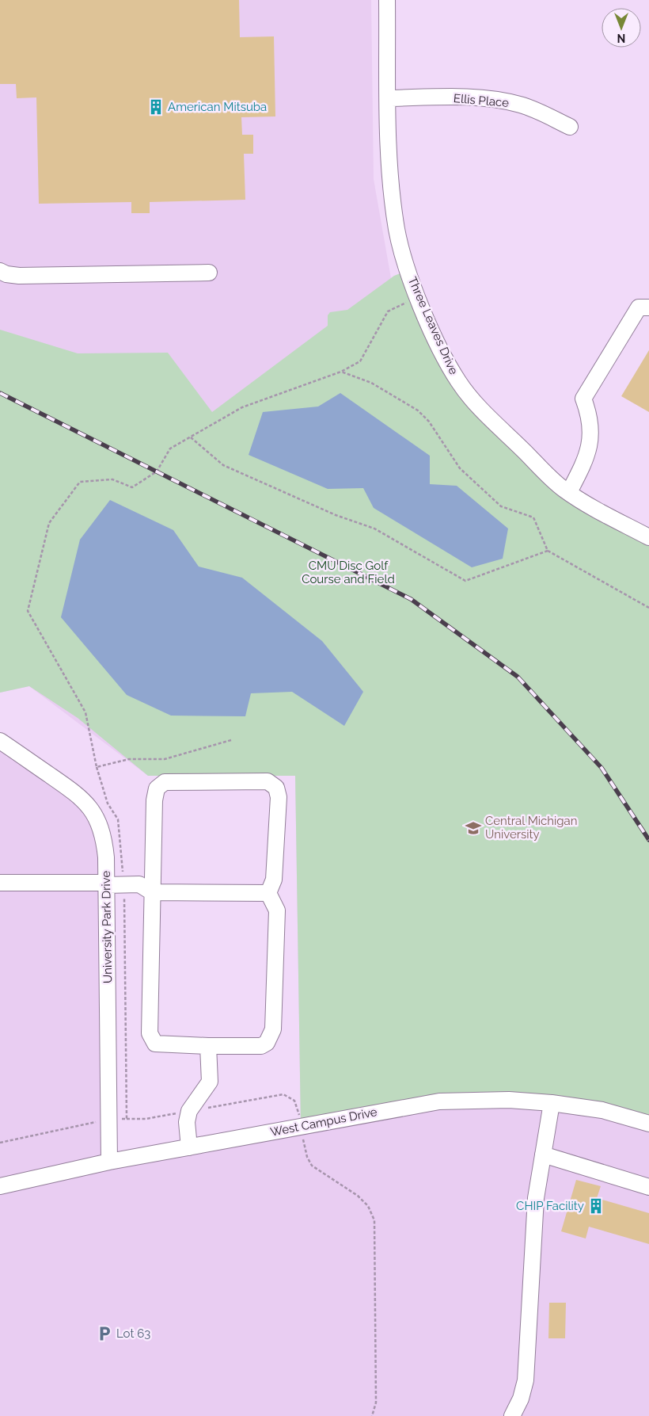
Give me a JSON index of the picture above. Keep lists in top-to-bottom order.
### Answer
{
  "streets": {
    "street": [
      "Ellis Place",
      "Three Leaves Drive",
      "University Park Drive",
      "West Campus Drive"
    ]
  },
  "crossings": [
    ["Ellis Place", "Three Leaves Drive"],
    ["University Park Drive", "West Campus Drive"]
  ],
  "parks": ["CMU Disc Golf Course and Field"],
  "places": {
    "building": ["American Mitsuba", "CHIP Facility"],
    "school or university": ["Central Michigan University"],
    "parking": ["Lot 63"]
  },
  "north": "bottom"
}
